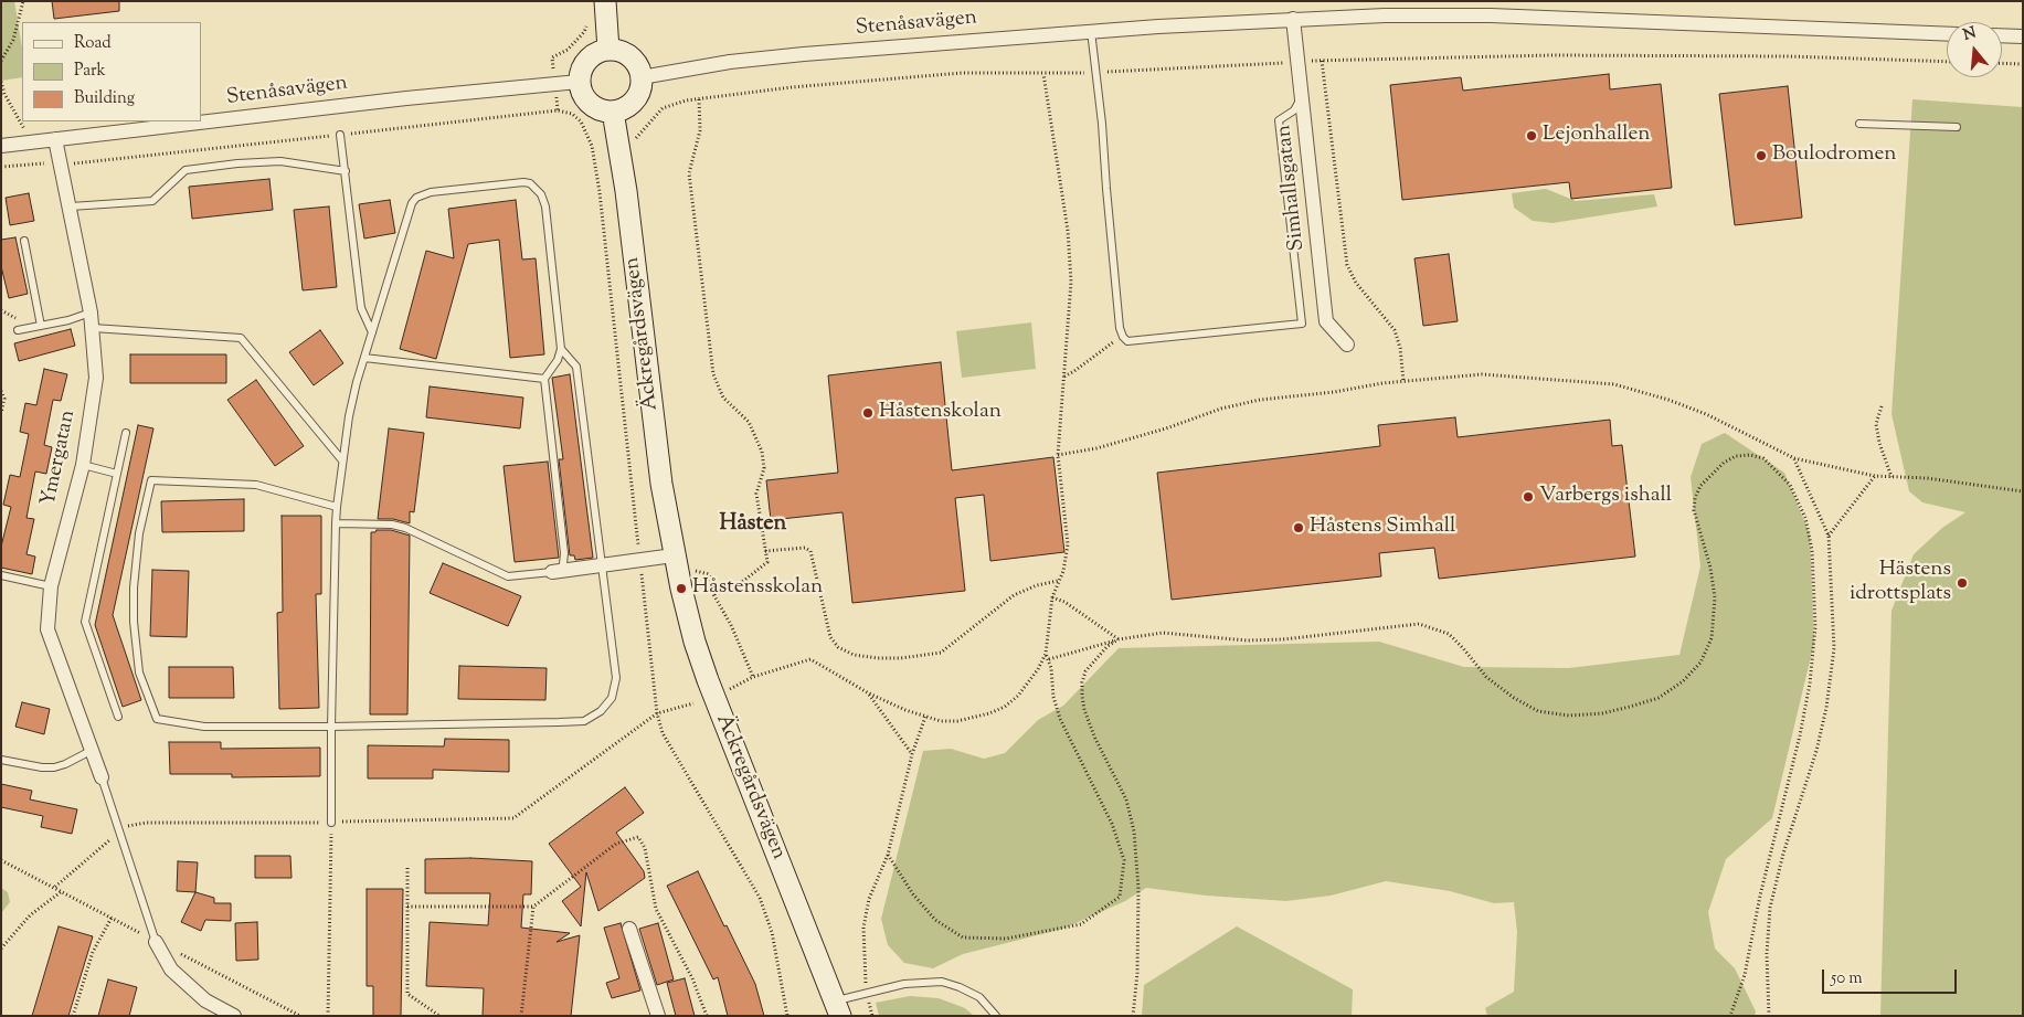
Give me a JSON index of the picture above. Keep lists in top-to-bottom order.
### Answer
{
  "streets": {
    "street": [
      "Stenåsavägen",
      "Simhallsgatan",
      "Äckregårdsvägen",
      "Ymergatan"
    ]
  },
  "crossings": [
    ["Stenåsavägen", "Simhallsgatan"],
    ["Stenåsavägen", "Äckregårdsvägen"],
    ["Stenåsavägen", "Ymergatan"]
  ],
  "districts": ["Håsten"],
  "places": [
    "Lejonhallen",
    "Boulodromen",
    "Håstenskolan",
    "Varbergs ishall",
    "Håstens Simhall",
    "Hästens idrottsplats",
    "Håstensskolan"
  ],
  "legend": ["Road", "Park", "Building"],
  "scale_bar": "50 m",
  "north": "top"
}
